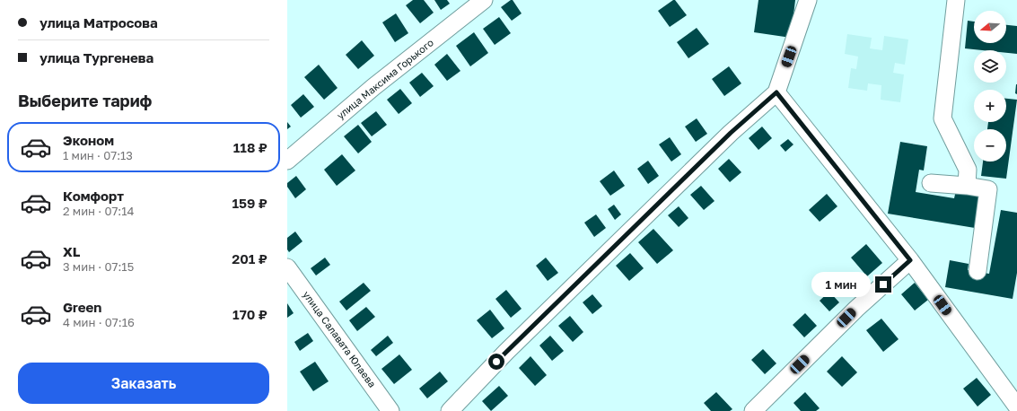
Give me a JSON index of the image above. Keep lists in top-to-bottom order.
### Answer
{
  "streets": {
    "street": ["улица Максима Горького", "улица Салавата Юлаева"]
  },
  "north": "left",
  "page": {
    "banner": ["улица Матросова", "улица Тургенева"],
    "map_buttons": ["+", "−"],
    "heading": "Выберите тариф",
    "list": [
      {
        "name": "Эконом",
        "note": "1 мин · 07:13",
        "value": "118 ₽"
      },
      {
        "name": "Комфорт",
        "note": "2 мин · 07:14",
        "value": "159 ₽"
      },
      {
        "name": "XL",
        "note": "3 мин · 07:15",
        "value": "201 ₽"
      },
      {
        "name": "Green",
        "note": "4 мин · 07:16",
        "value": "170 ₽"
      }
    ],
    "bubble": "1 мин",
    "buttons": "Заказать"
  }
}
